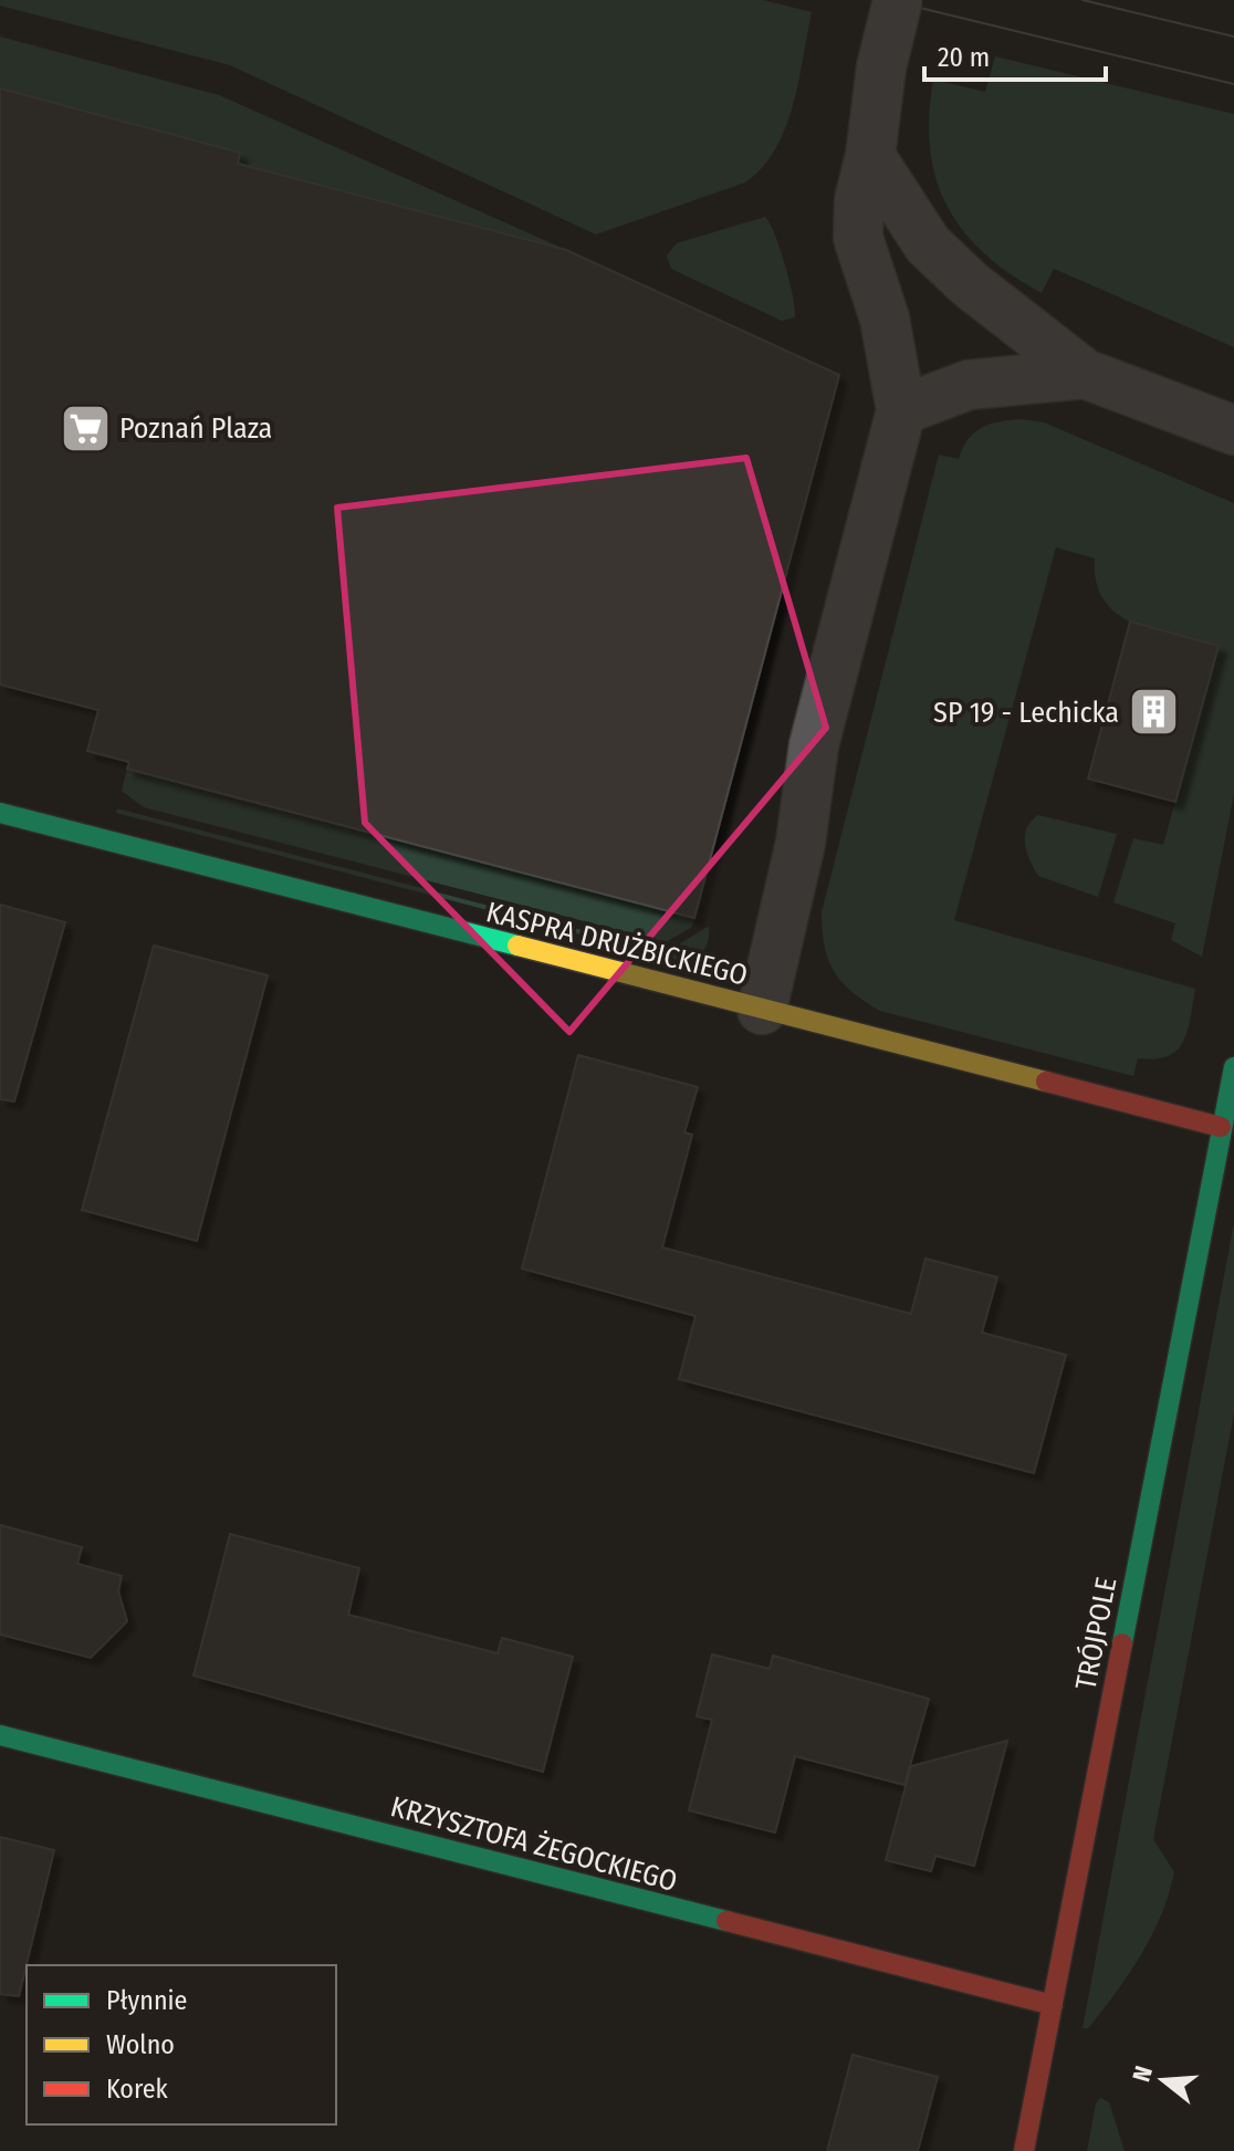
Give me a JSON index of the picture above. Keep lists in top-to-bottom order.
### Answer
{
  "streets": {
    "street": ["KASPRA DRUŻBICKIEGO", "TRÓJPOLE", "KRZYSZTOFA ŻEGOCKIEGO"]
  },
  "crossings": [
    ["KASPRA DRUŻBICKIEGO", "TRÓJPOLE"],
    ["TRÓJPOLE", "KRZYSZTOFA ŻEGOCKIEGO"]
  ],
  "places": {
    "supermarket": ["Poznań Plaza"],
    "building": ["SP 19 - Lechicka"]
  },
  "legend": ["Płynnie", "Wolno", "Korek"],
  "scale_bar": "20 m",
  "north": "left"
}
